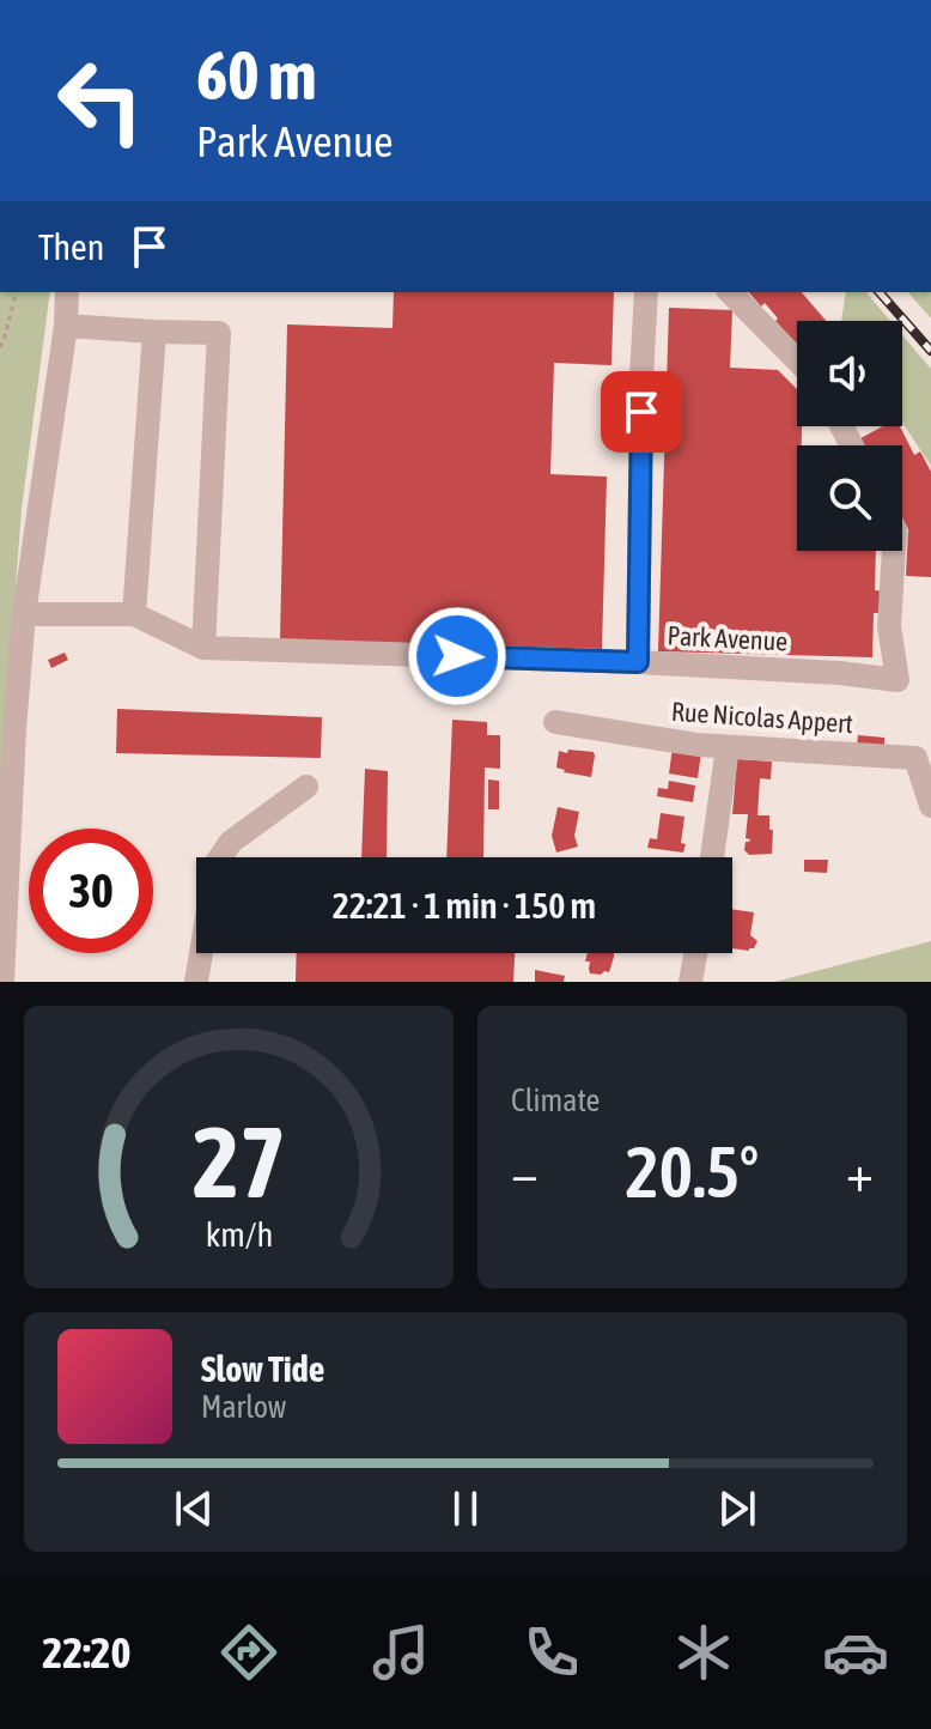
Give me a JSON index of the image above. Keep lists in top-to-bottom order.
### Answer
{
  "streets": {
    "street": ["Park Avenue", "Rue Nicolas Appert"]
  },
  "page": {
    "turn": ["60 m", "Park Avenue"],
    "then": "Then",
    "limit": "30",
    "trip": "22:21 · 1 min · 150 m",
    "tile": "Climate",
    "heat": ["−", "20.5°", "+"],
    "song": ["Slow Tide", "Marlow"],
    "tabs": "22:20",
    "gauge": ["27", "km/h"]
  }
}
